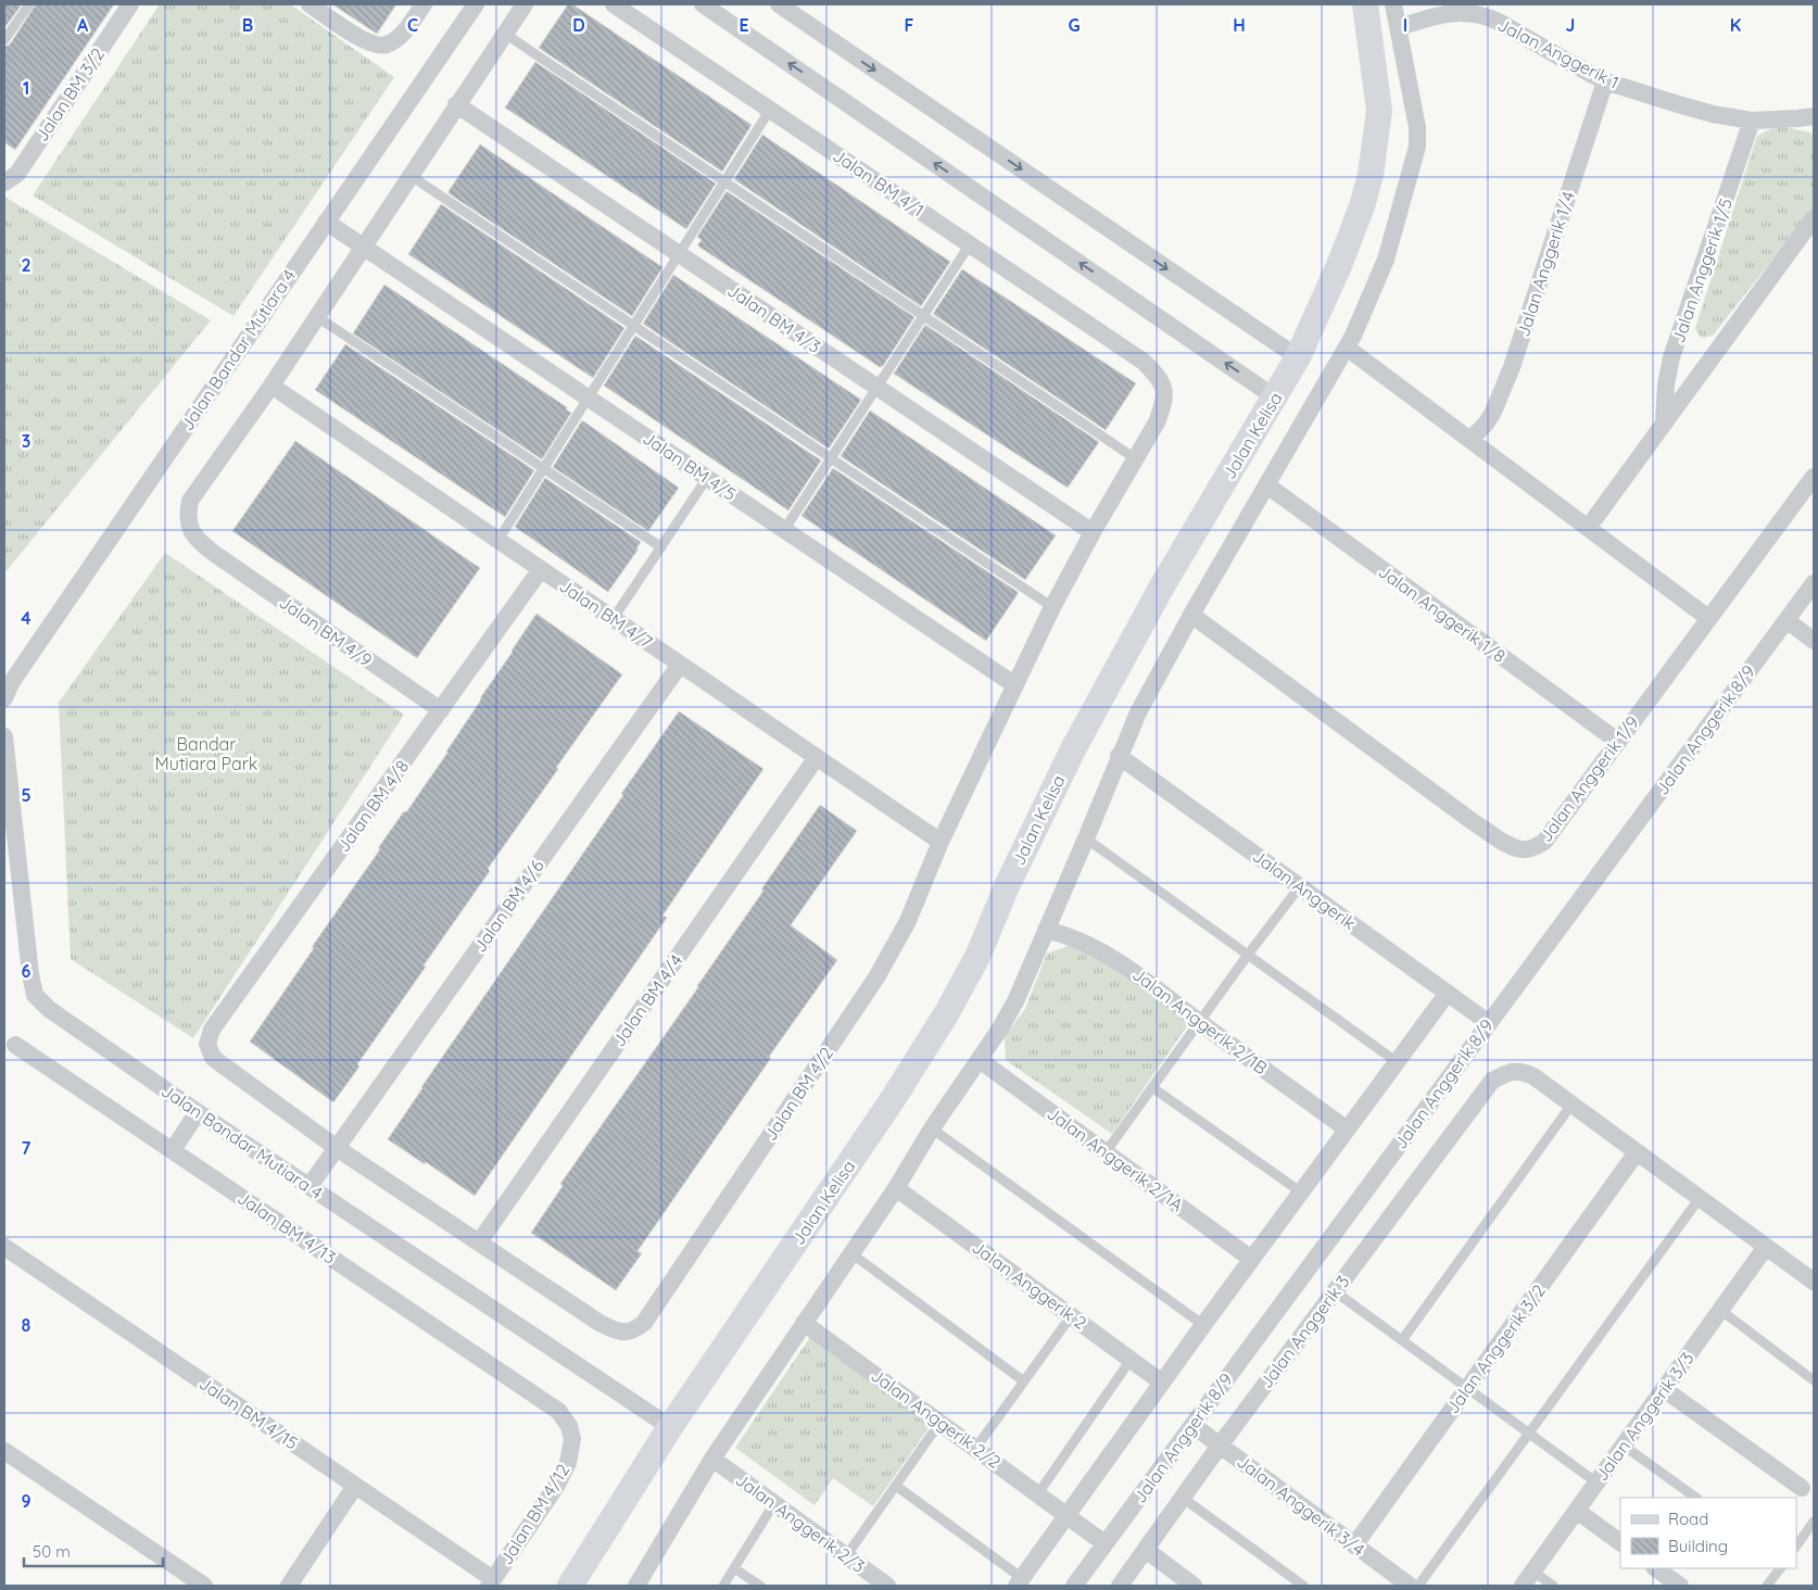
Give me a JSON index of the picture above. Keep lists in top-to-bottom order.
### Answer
{
  "streets": {
    "main road": ["Jalan Kelisa"],
    "street": [
      "Jalan Anggerik 1",
      "Jalan BM 3/2",
      "Jalan BM 4/1",
      "Jalan Anggerik 1/4",
      "Jalan Anggerik 1/5",
      "Jalan BM 4/3",
      "Jalan Bandar Mutiara 4",
      "Jalan BM 4/5",
      "Jalan BM 4/7",
      "Jalan Anggerik 1/8",
      "Jalan BM 4/9",
      "Jalan Anggerik 8/9",
      "Jalan Anggerik 1/9",
      "Jalan BM 4/8",
      "Jalan Anggerik",
      "Jalan BM 4/6",
      "Jalan BM 4/4",
      "Jalan Anggerik 2/1B",
      "Jalan BM 4/2",
      "Jalan Anggerik 2/1A",
      "Jalan BM 4/13",
      "Jalan Anggerik 2",
      "Jalan Anggerik 3",
      "Jalan Anggerik 3/2",
      "Jalan BM 4/15",
      "Jalan Anggerik 3/3",
      "Jalan Anggerik 2/2",
      "Jalan Anggerik 3/4",
      "Jalan BM 4/12",
      "Jalan Anggerik 2/3"
    ]
  },
  "crossings": [
    ["Jalan Anggerik 1", "Jalan Anggerik 1/4"],
    ["Jalan Anggerik 1", "Jalan Anggerik 1/5"],
    ["Jalan BM 4/1", "Jalan BM 4/3"],
    ["Jalan BM 4/1", "Jalan BM 4/2"],
    ["Jalan BM 4/3", "Jalan BM 4/9"],
    ["Jalan Bandar Mutiara 4", "Jalan Kelisa"],
    ["Jalan Bandar Mutiara 4", "Jalan BM 4/5"],
    ["Jalan Bandar Mutiara 4", "Jalan BM 4/6"],
    ["Jalan BM 4/5", "Jalan BM 4/9"],
    ["Jalan BM 4/5", "Jalan BM 4/2"],
    ["Jalan BM 4/7", "Jalan BM 4/9"],
    ["Jalan BM 4/7", "Jalan BM 4/8"],
    ["Jalan BM 4/7", "Jalan BM 4/6"],
    ["Jalan BM 4/7", "Jalan BM 4/4"],
    ["Jalan BM 4/7", "Jalan BM 4/2"],
    ["Jalan Anggerik 1/8", "Jalan Anggerik 1/9"],
    ["Jalan BM 4/9", "Jalan BM 4/8"],
    ["Jalan Anggerik 8/9", "Jalan Anggerik"],
    ["Jalan Anggerik 8/9", "Jalan Anggerik 2/2"],
    ["Jalan Anggerik 8/9", "Jalan Anggerik 3/4"],
    ["Jalan BM 4/8", "Jalan BM 4/6"],
    ["Jalan BM 4/4", "Jalan BM 4/2"],
    ["Jalan BM 4/13", "Jalan BM 4/12"],
    ["Jalan Anggerik 3", "Jalan Anggerik 3/4"],
    ["Jalan Anggerik 3/2", "Jalan Anggerik 3/4"],
    ["Jalan BM 4/15", "Jalan BM 4/12"]
  ],
  "parks": ["Bandar Mutiara Park"],
  "legend": ["Road", "Building"],
  "scale_bar": "50 m",
  "grid": {
    "columns": [
      "A",
      "B",
      "C",
      "D",
      "E",
      "F",
      "G",
      "H",
      "I",
      "J",
      "K"
    ],
    "rows": [
      "1",
      "2",
      "3",
      "4",
      "5",
      "6",
      "7",
      "8",
      "9"
    ]
  }
}
